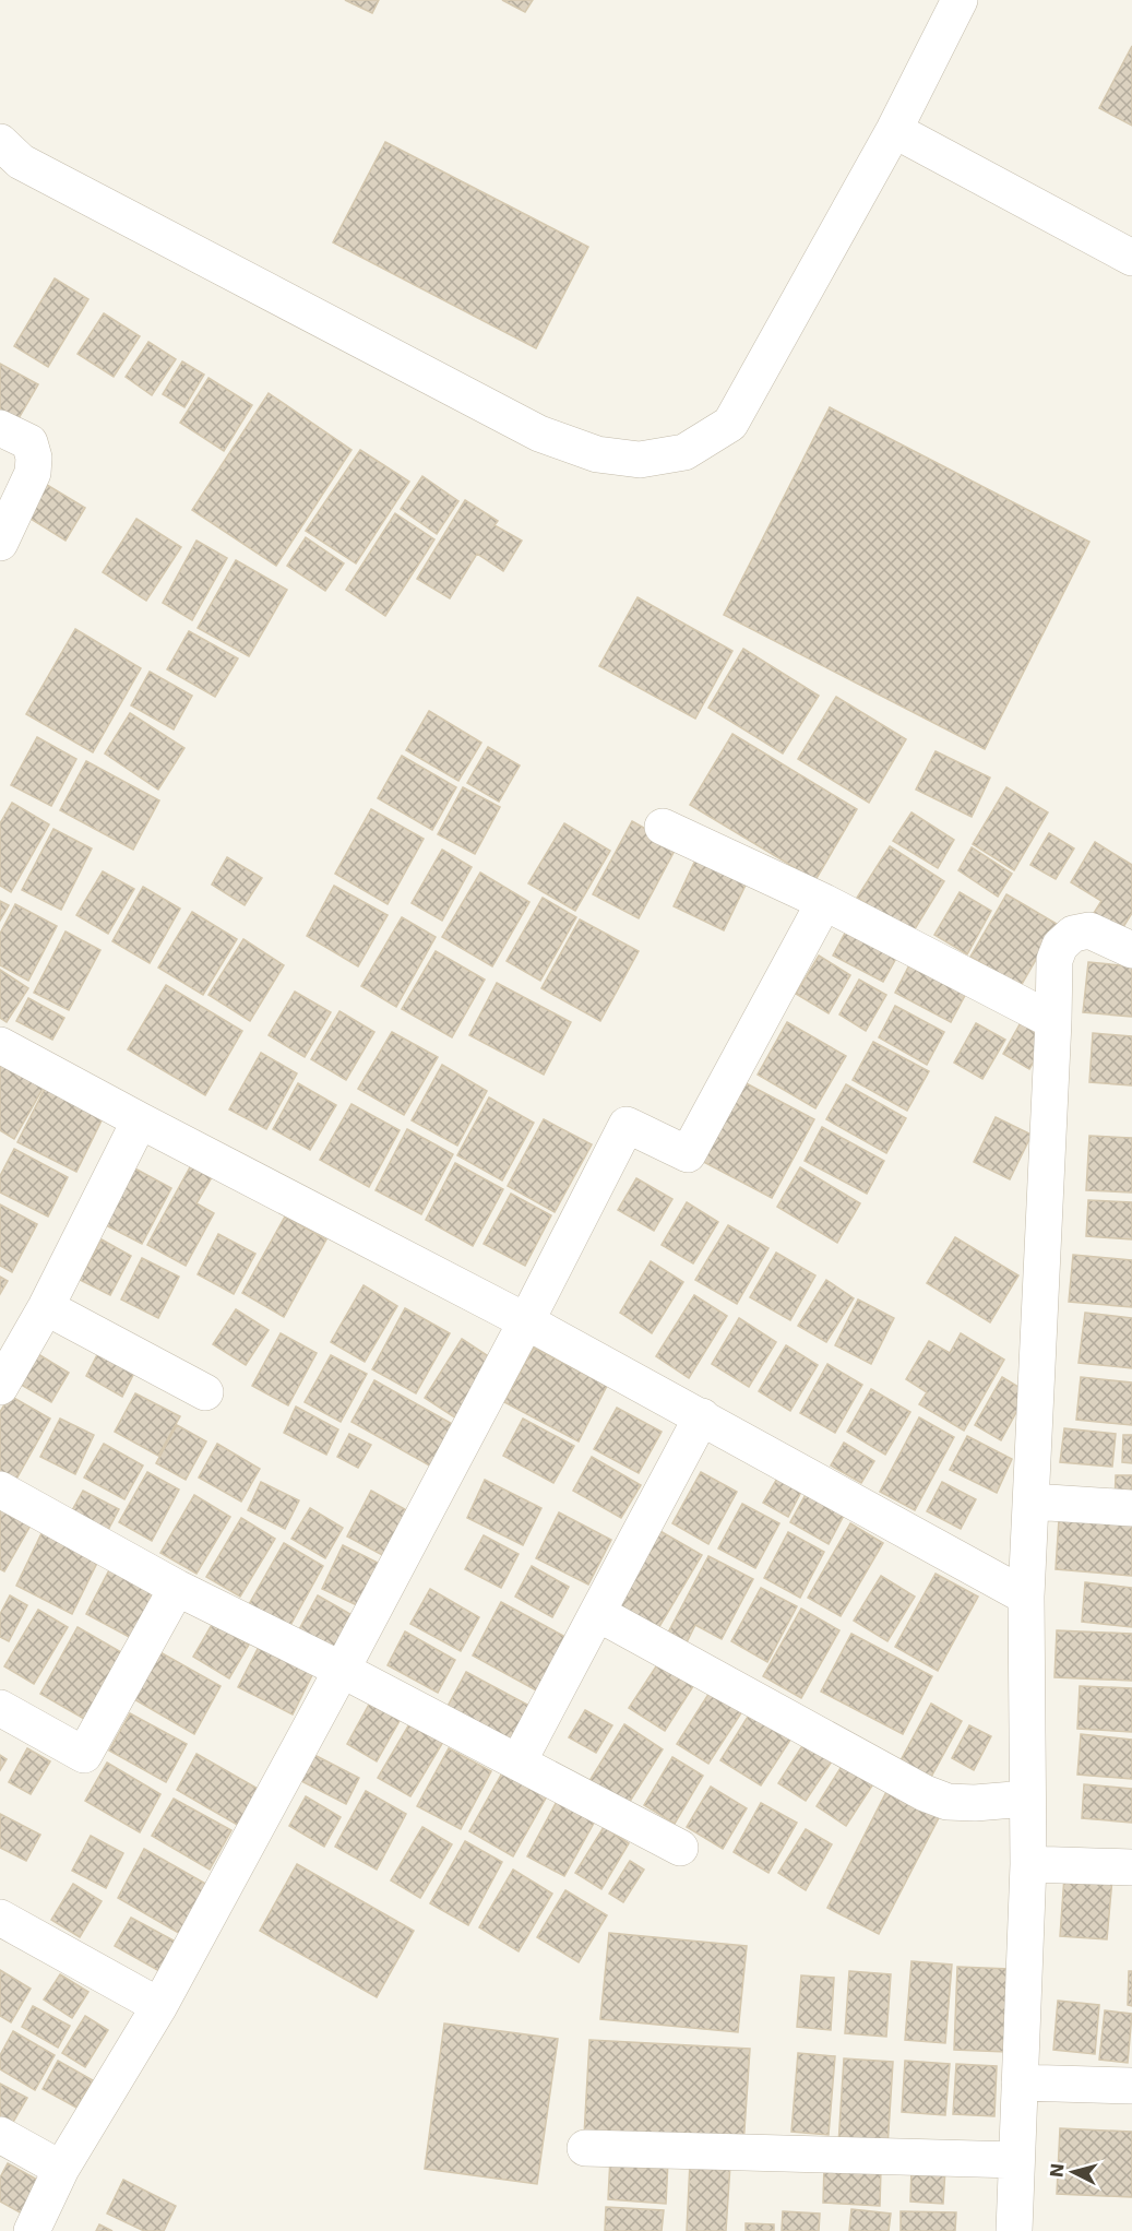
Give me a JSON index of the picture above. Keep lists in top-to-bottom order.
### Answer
{
  "north": "left"
}
